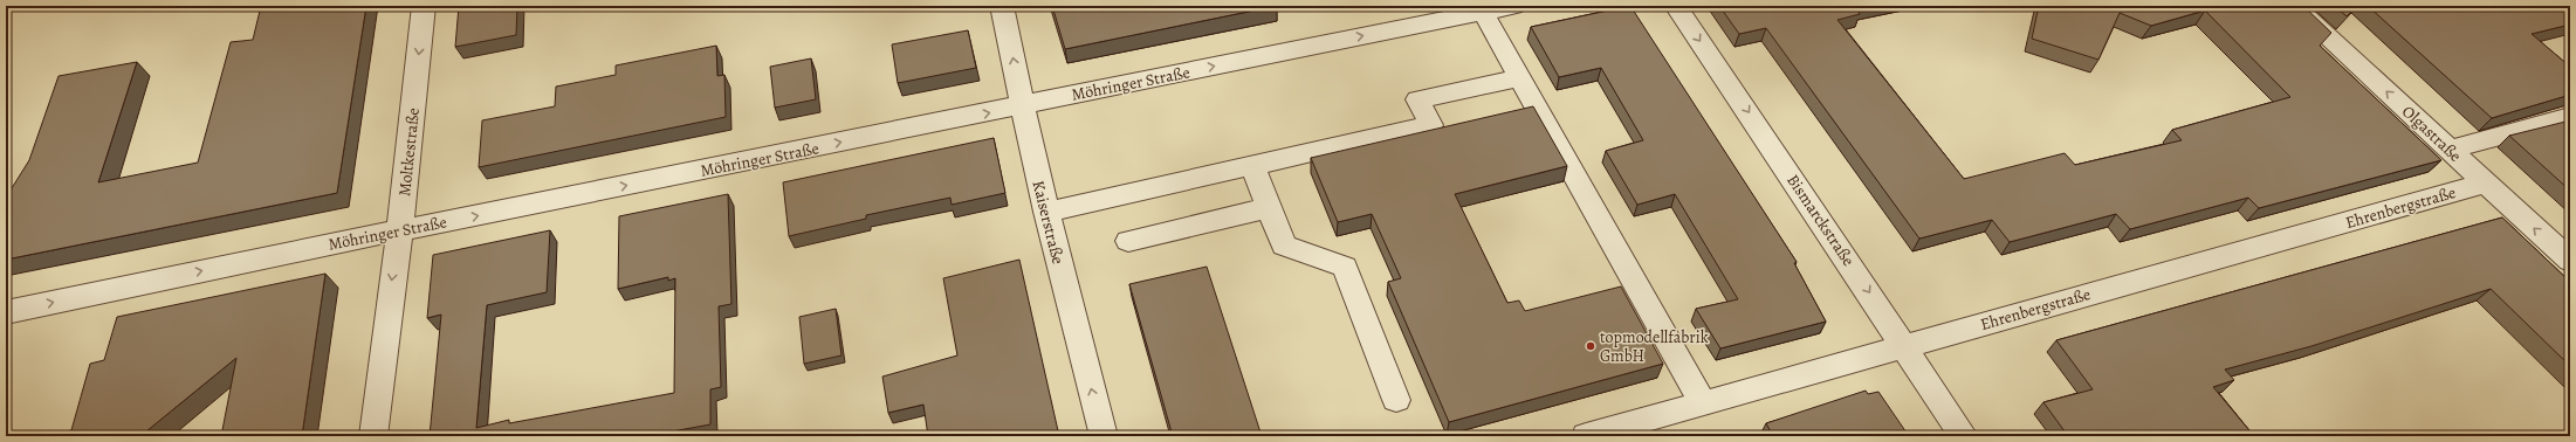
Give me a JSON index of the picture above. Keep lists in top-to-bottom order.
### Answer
{
  "streets": {
    "street": [
      "Möhringer Straße",
      "Olgastraße",
      "Moltkestraße",
      "Ehrenbergstraße",
      "Bismarckstraße",
      "Kaiserstraße"
    ]
  },
  "crossings": [
    ["Möhringer Straße", "Moltkestraße"],
    ["Möhringer Straße", "Kaiserstraße"],
    ["Olgastraße", "Ehrenbergstraße"],
    ["Ehrenbergstraße", "Bismarckstraße"]
  ],
  "one_way": [
    "Möhringer Straße",
    "Olgastraße",
    "Moltkestraße",
    "Kaiserstraße"
  ],
  "places": ["topmodellfabrik GmbH"]
}
